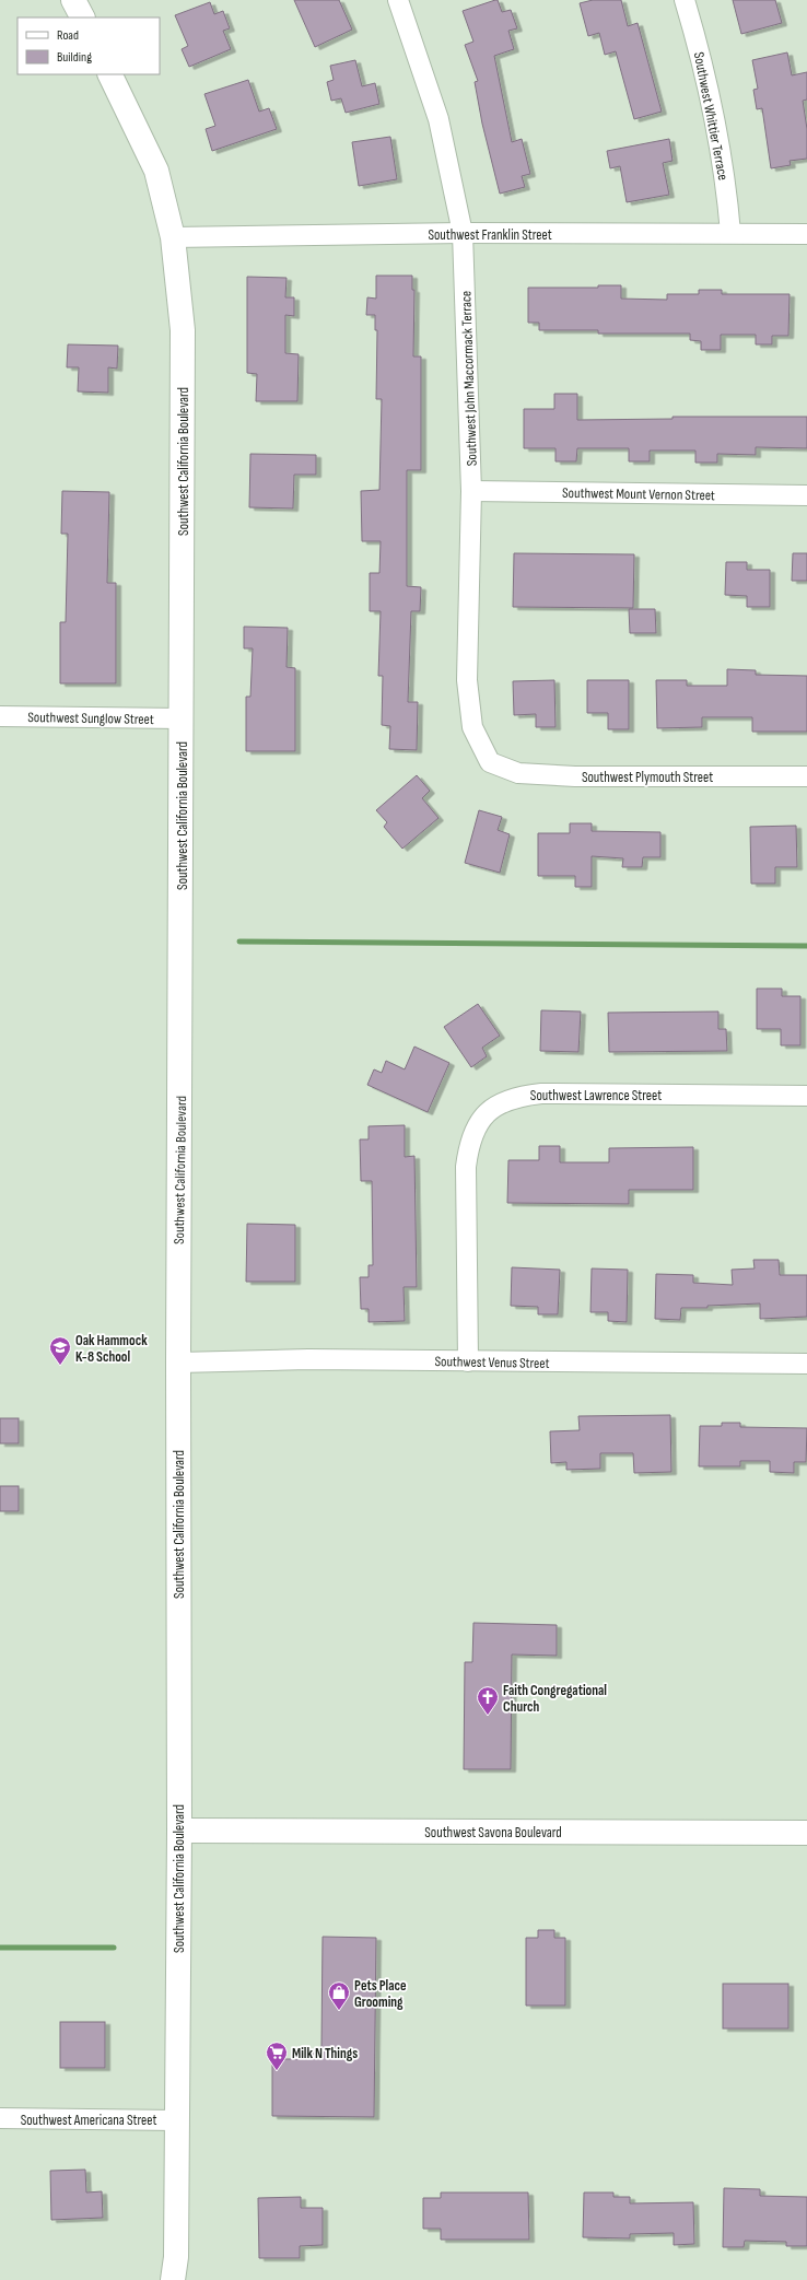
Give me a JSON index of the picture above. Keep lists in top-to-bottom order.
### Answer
{
  "streets": {
    "street": [
      "Southwest Whittier Terrace",
      "Southwest Franklin Street",
      "Southwest John Maccormack Terrace",
      "Southwest California Boulevard",
      "Southwest Mount Vernon Street",
      "Southwest Sunglow Street",
      "Southwest Plymouth Street",
      "Southwest Lawrence Street",
      "Southwest Venus Street",
      "Southwest Savona Boulevard",
      "Southwest Americana Street"
    ]
  },
  "crossings": [
    ["Southwest Whittier Terrace", "Southwest Franklin Street"],
    ["Southwest Franklin Street", "Southwest John Maccormack Terrace"],
    ["Southwest Franklin Street", "Southwest California Boulevard"],
    ["Southwest John Maccormack Terrace", "Southwest Mount Vernon Street"],
    ["Southwest John Maccormack Terrace", "Southwest Plymouth Street"],
    ["Southwest California Boulevard", "Southwest Sunglow Street"],
    ["Southwest California Boulevard", "Southwest Venus Street"],
    ["Southwest California Boulevard", "Southwest Savona Boulevard"],
    ["Southwest California Boulevard", "Southwest Americana Street"],
    ["Southwest Lawrence Street", "Southwest Venus Street"]
  ],
  "places": {
    "school or university": ["Oak Hammock K-8 School"],
    "church": ["Faith Congregational Church"],
    "shop": ["Pets Place Grooming"],
    "supermarket": ["Milk N Things"]
  },
  "legend": ["Road", "Building"]
}
